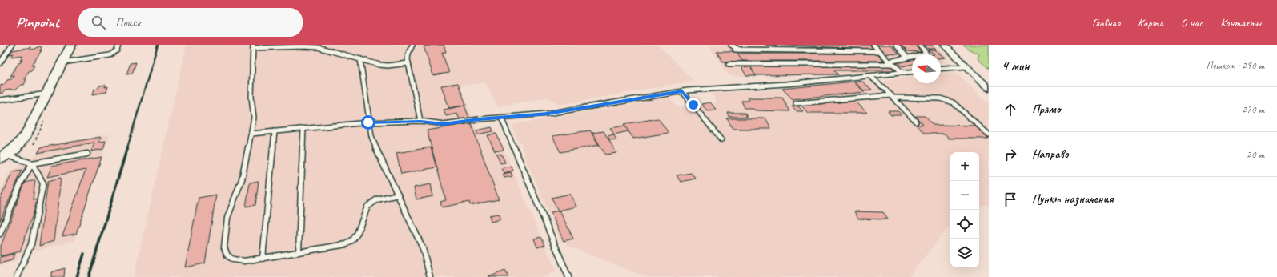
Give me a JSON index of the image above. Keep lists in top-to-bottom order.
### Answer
{
  "north": "left",
  "page": {
    "header": "Pinpoint",
    "search": "Поиск",
    "nav": [
      "Главная",
      "Карта",
      "О нас",
      "Контакты"
    ],
    "heading": ["4 мин", "Пешком · 290 m"],
    "list": [
      ["Прямо", "270 m"],
      ["Направо", "20 m"],
      "Пункт назначения"
    ],
    "map_buttons": ["+", "−"]
  }
}
